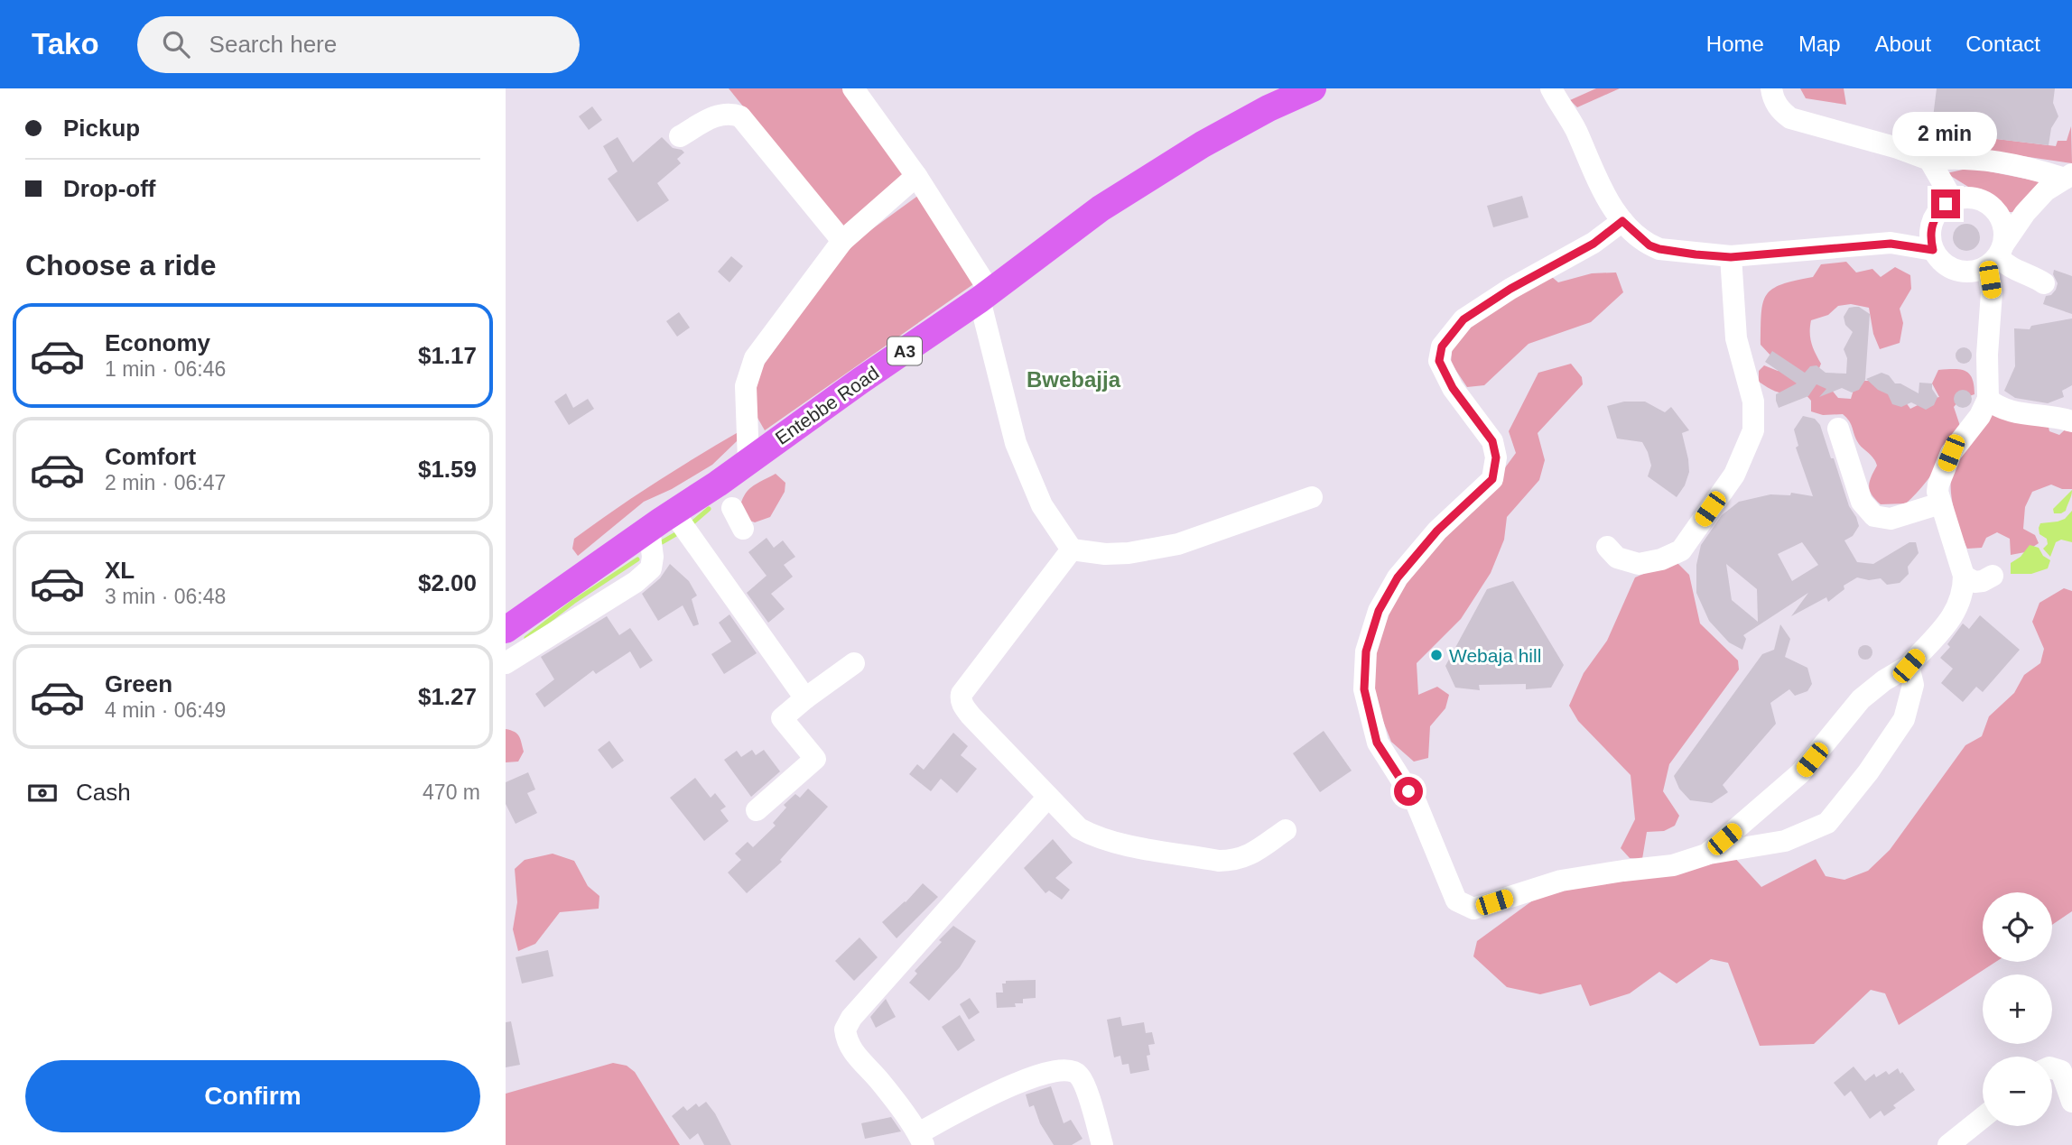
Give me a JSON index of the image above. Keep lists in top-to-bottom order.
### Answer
{
  "streets": {
    "main road": ["A3", "Entebbe Road"]
  },
  "districts": ["Bwebajja"],
  "places": ["Webaja hill"],
  "page": {
    "header": "Tako",
    "search": "Search here",
    "nav": [
      "Home",
      "Map",
      "About",
      "Contact"
    ],
    "banner": ["Pickup", "Drop-off"],
    "bubble": "2 min",
    "heading": "Choose a ride",
    "list": [
      {
        "name": "Economy",
        "note": "1 min · 06:46",
        "value": "$1.17"
      },
      {
        "name": "Comfort",
        "note": "2 min · 06:47",
        "value": "$1.59"
      },
      {
        "name": "XL",
        "note": "3 min · 06:48",
        "value": "$2.00"
      },
      {
        "name": "Green",
        "note": "4 min · 06:49",
        "value": "$1.27"
      }
    ],
    "pay": ["Cash", "470 m"],
    "map_buttons": ["+", "−"],
    "buttons": "Confirm"
  }
}
